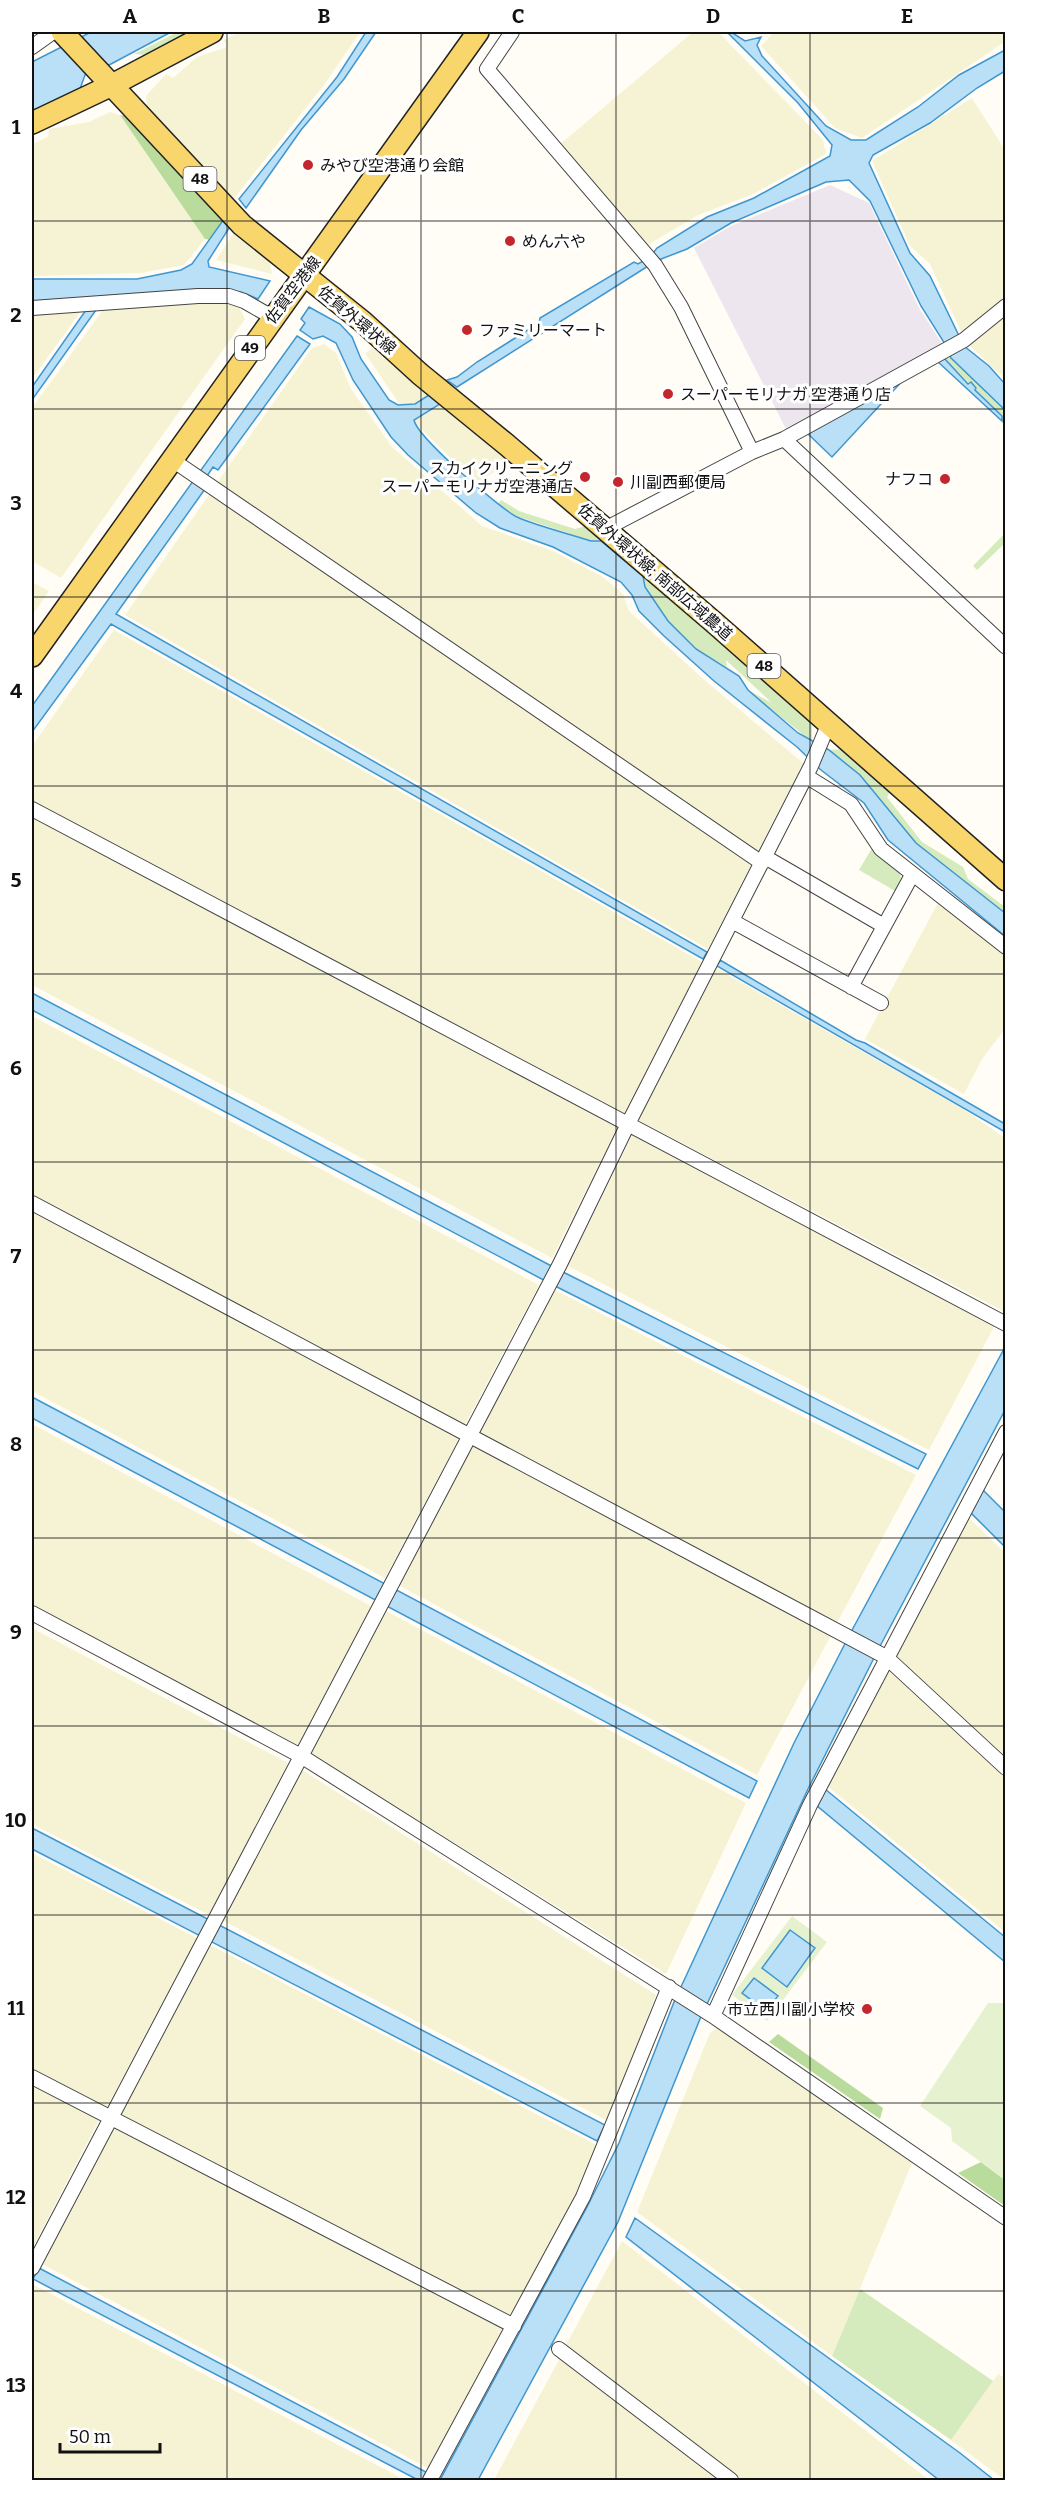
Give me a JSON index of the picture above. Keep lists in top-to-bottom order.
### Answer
{
  "streets": {
    "main road": [
      "48",
      "佐賀空港線",
      "佐賀外環状線",
      "49",
      "佐賀外環状線; 南部広域農道"
    ]
  },
  "crossings": [
    ["48", "佐賀外環状線"],
    ["佐賀空港線", "佐賀外環状線"],
    ["佐賀外環状線", "佐賀外環状線; 南部広域農道"]
  ],
  "places": [
    "みやび空港通り会館",
    "めん六や",
    "ファミリーマート",
    "スーパーモリナガ 空港通り店",
    "スカイクリーニング スーパーモリナガ空港通店",
    "ナフコ",
    "川副西郵便局",
    "市立西川副小学校"
  ],
  "scale_bar": "50 m",
  "grid": {
    "columns": [
      "A",
      "B",
      "C",
      "D",
      "E"
    ],
    "rows": [
      "1",
      "2",
      "3",
      "4",
      "5",
      "6",
      "7",
      "8",
      "9",
      "10",
      "11",
      "12",
      "13"
    ]
  }
}
